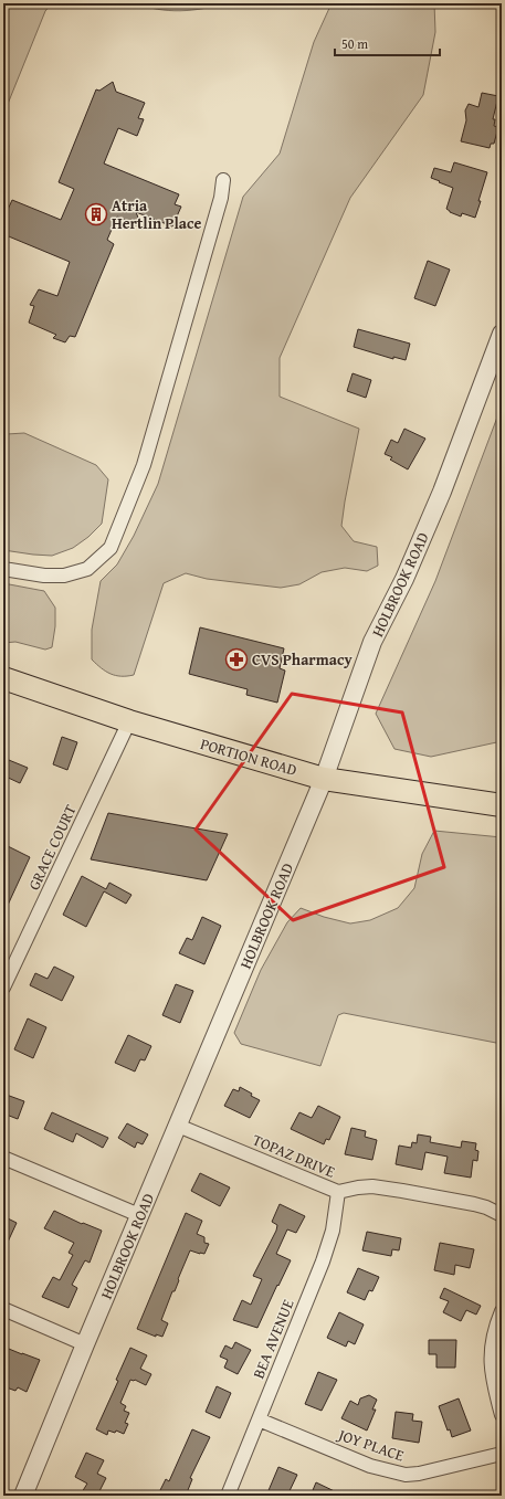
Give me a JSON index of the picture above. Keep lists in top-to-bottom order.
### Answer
{
  "streets": {
    "main road": ["PORTION ROAD"],
    "street": [
      "HOLBROOK ROAD",
      "GRACE COURT",
      "TOPAZ DRIVE",
      "BEA AVENUE",
      "JOY PLACE"
    ]
  },
  "crossings": [
    ["HOLBROOK ROAD", "PORTION ROAD"],
    ["HOLBROOK ROAD", "TOPAZ DRIVE"],
    ["PORTION ROAD", "GRACE COURT"],
    ["TOPAZ DRIVE", "BEA AVENUE"],
    ["BEA AVENUE", "JOY PLACE"]
  ],
  "places": {
    "building": ["Atria Hertlin Place"],
    "pharmacy": ["CVS Pharmacy"]
  },
  "scale_bar": "50 m"
}
